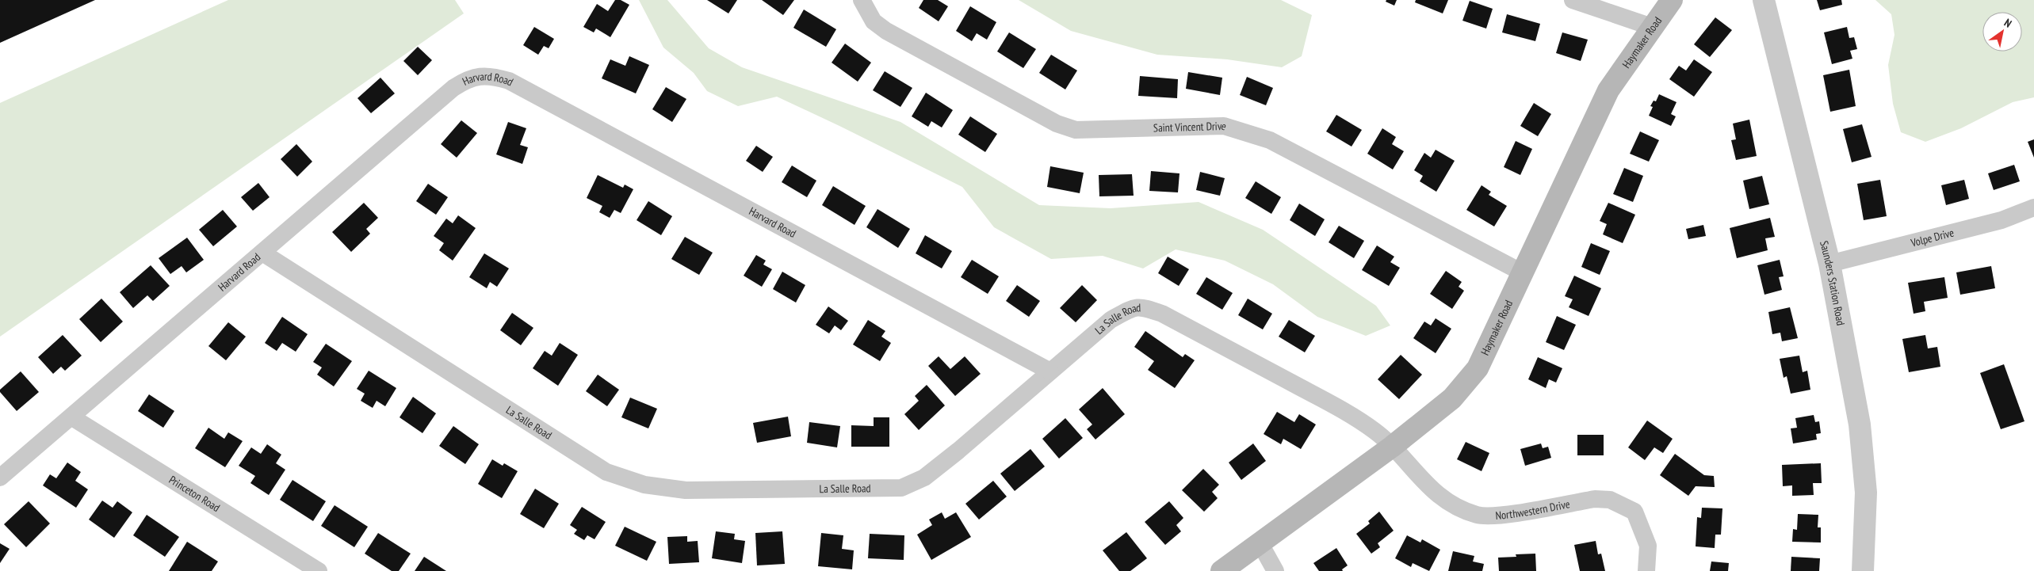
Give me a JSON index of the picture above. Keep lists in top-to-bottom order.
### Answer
{
  "streets": {
    "main road": ["Haymaker Road"],
    "street": [
      "Harvard Road",
      "Saint Vincent Drive",
      "Volpe Drive",
      "Saunders Station Road",
      "La Salle Road",
      "Princeton Road",
      "Northwestern Drive"
    ]
  },
  "crossings": [
    ["Haymaker Road", "Saint Vincent Drive"],
    ["Haymaker Road", "La Salle Road"],
    ["Haymaker Road", "Northwestern Drive"],
    ["Harvard Road", "La Salle Road"],
    ["Harvard Road", "Princeton Road"],
    ["Volpe Drive", "Saunders Station Road"],
    ["La Salle Road", "Northwestern Drive"]
  ],
  "north": "top right"
}
